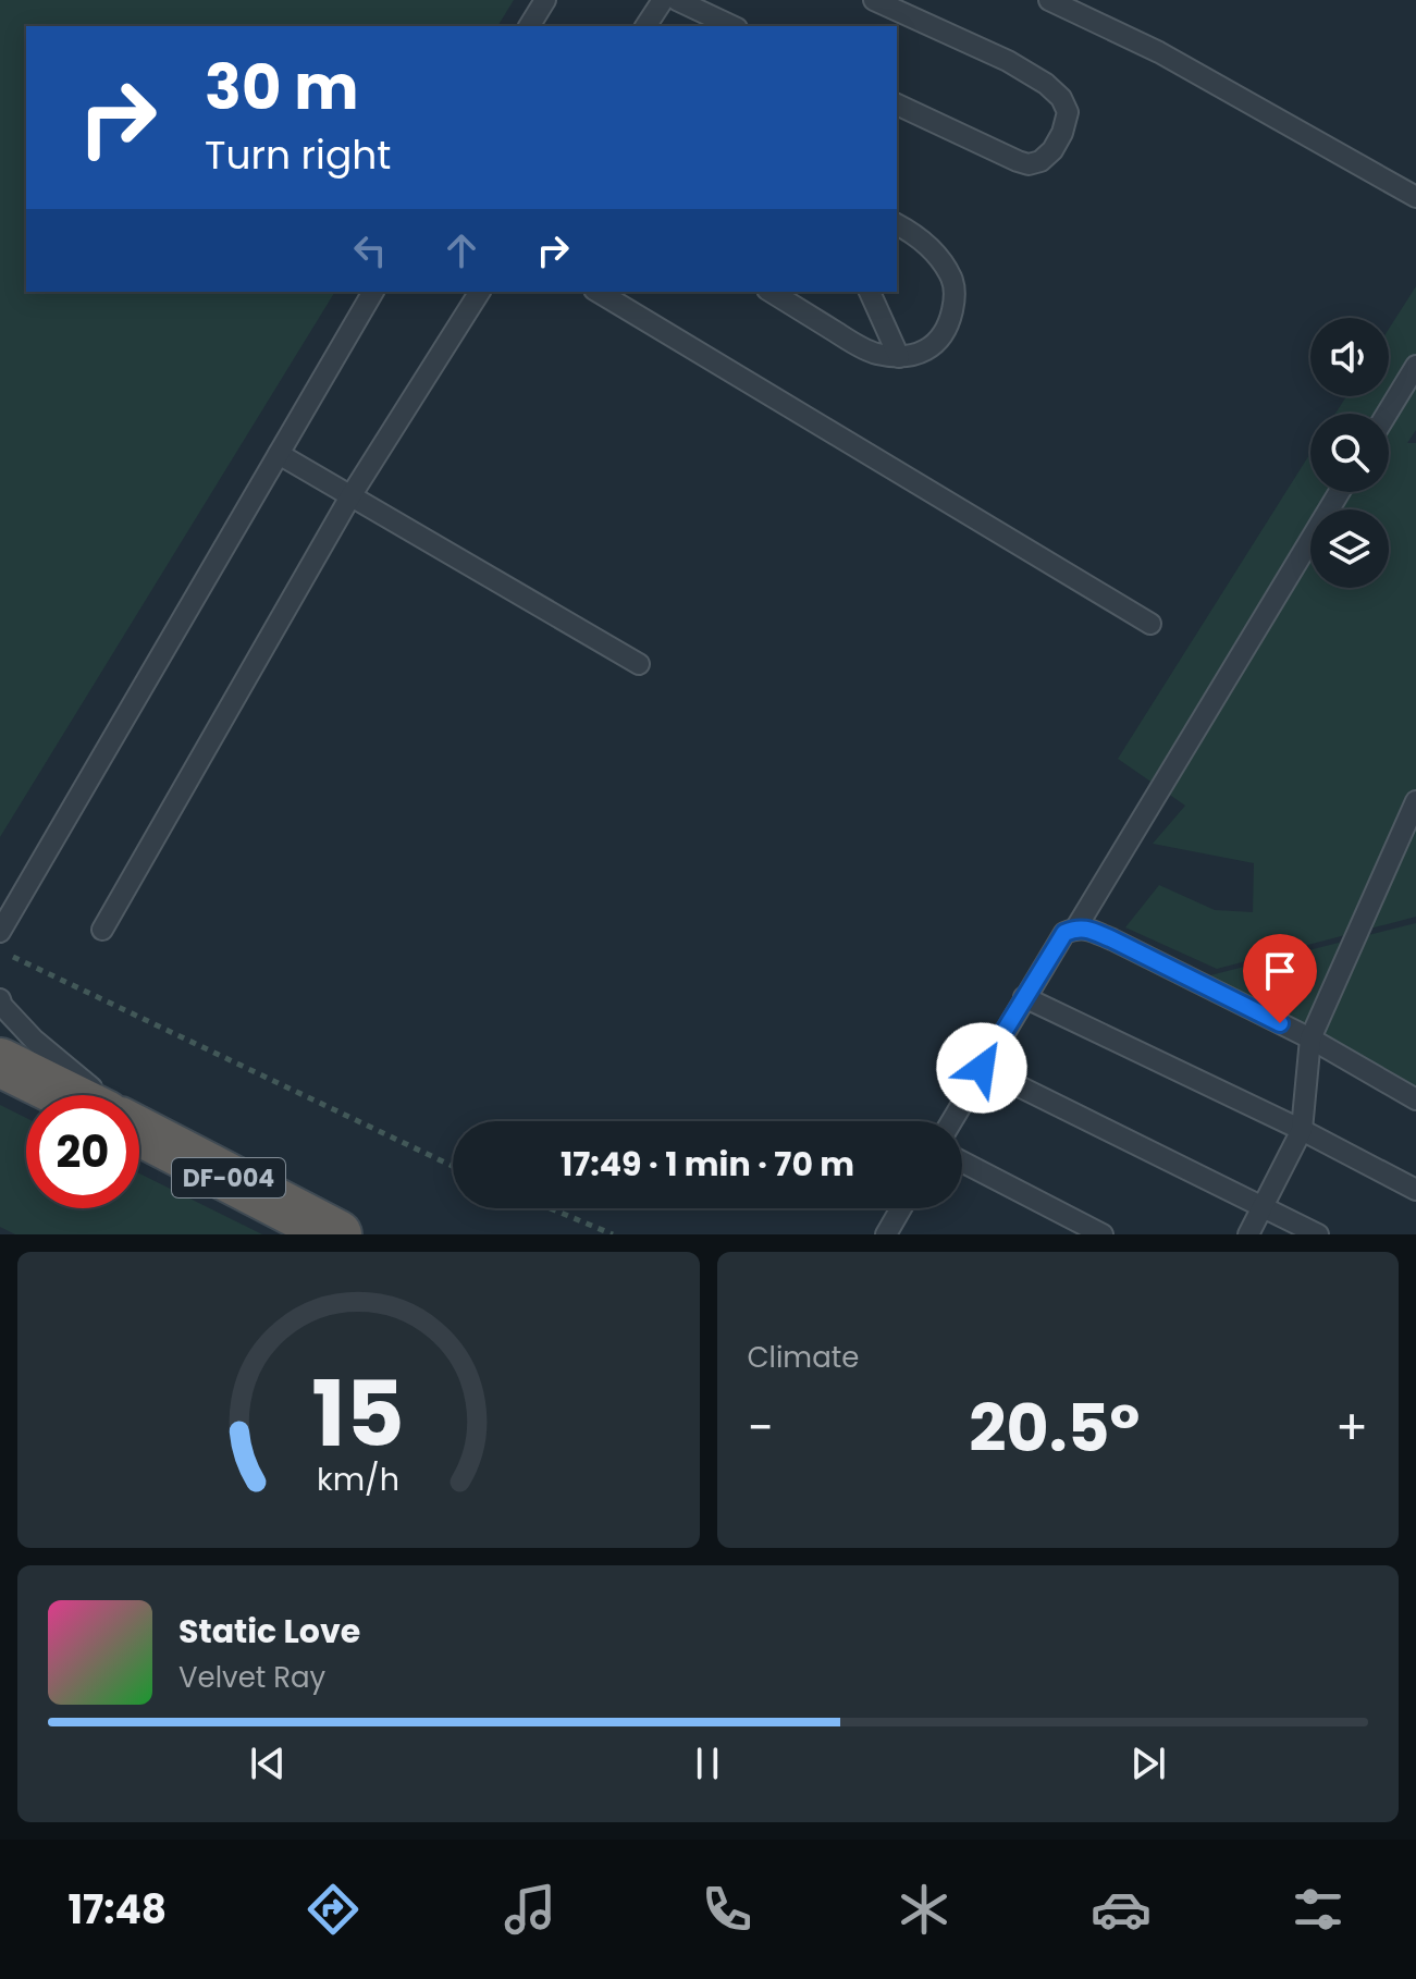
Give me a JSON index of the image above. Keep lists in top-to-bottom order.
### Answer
{
  "streets": {
    "highway": ["DF-004"]
  },
  "page": {
    "turn": ["30 m", "Turn right"],
    "limit": "20",
    "trip": "17:49 · 1 min · 70 m",
    "tile": "Climate",
    "heat": ["−", "20.5°", "+"],
    "song": ["Static Love", "Velvet Ray"],
    "tabs": "17:48",
    "gauge": ["15", "km/h"]
  }
}
